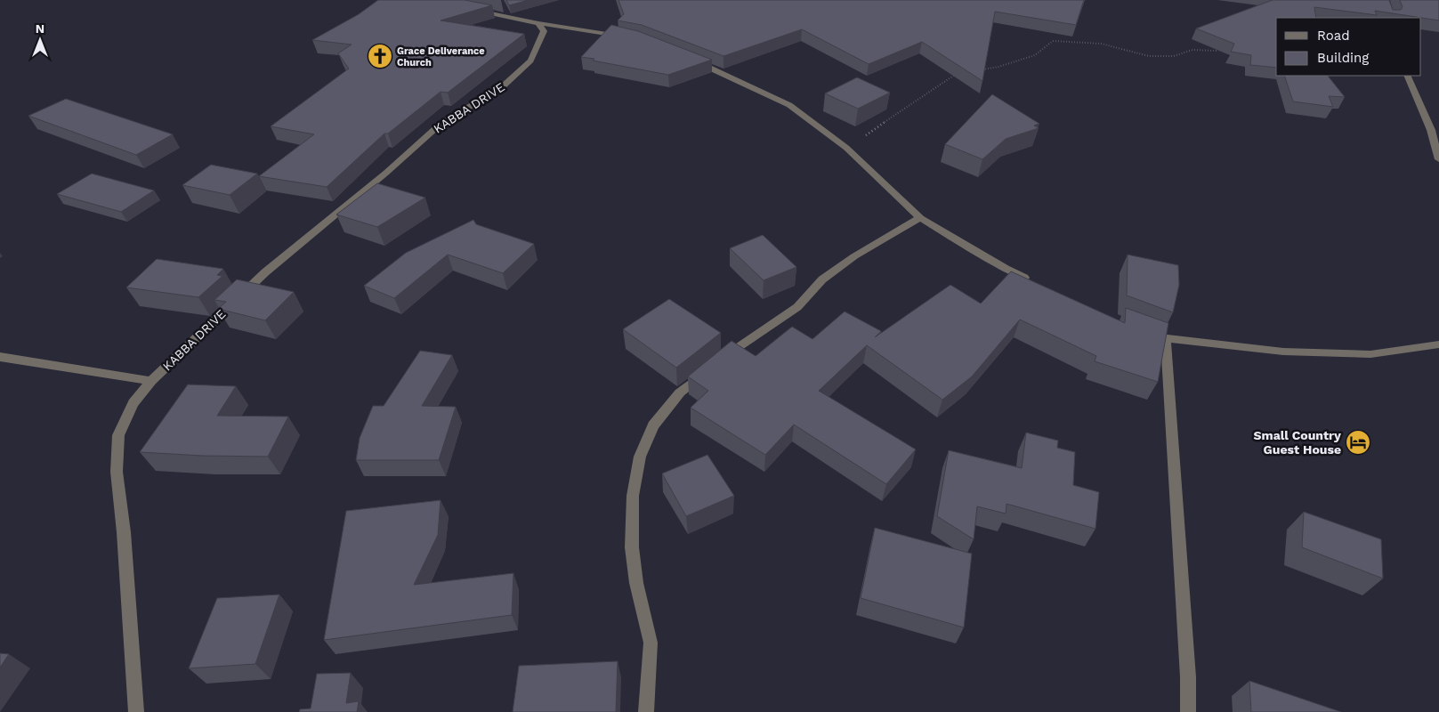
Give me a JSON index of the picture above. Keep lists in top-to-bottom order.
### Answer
{
  "streets": {
    "street": ["KABBA DRIVE"]
  },
  "places": {
    "church": ["Grace Deliverance Church"],
    "hotel": ["Small Country Guest House"]
  },
  "legend": ["Road", "Building"],
  "north": "top"
}
